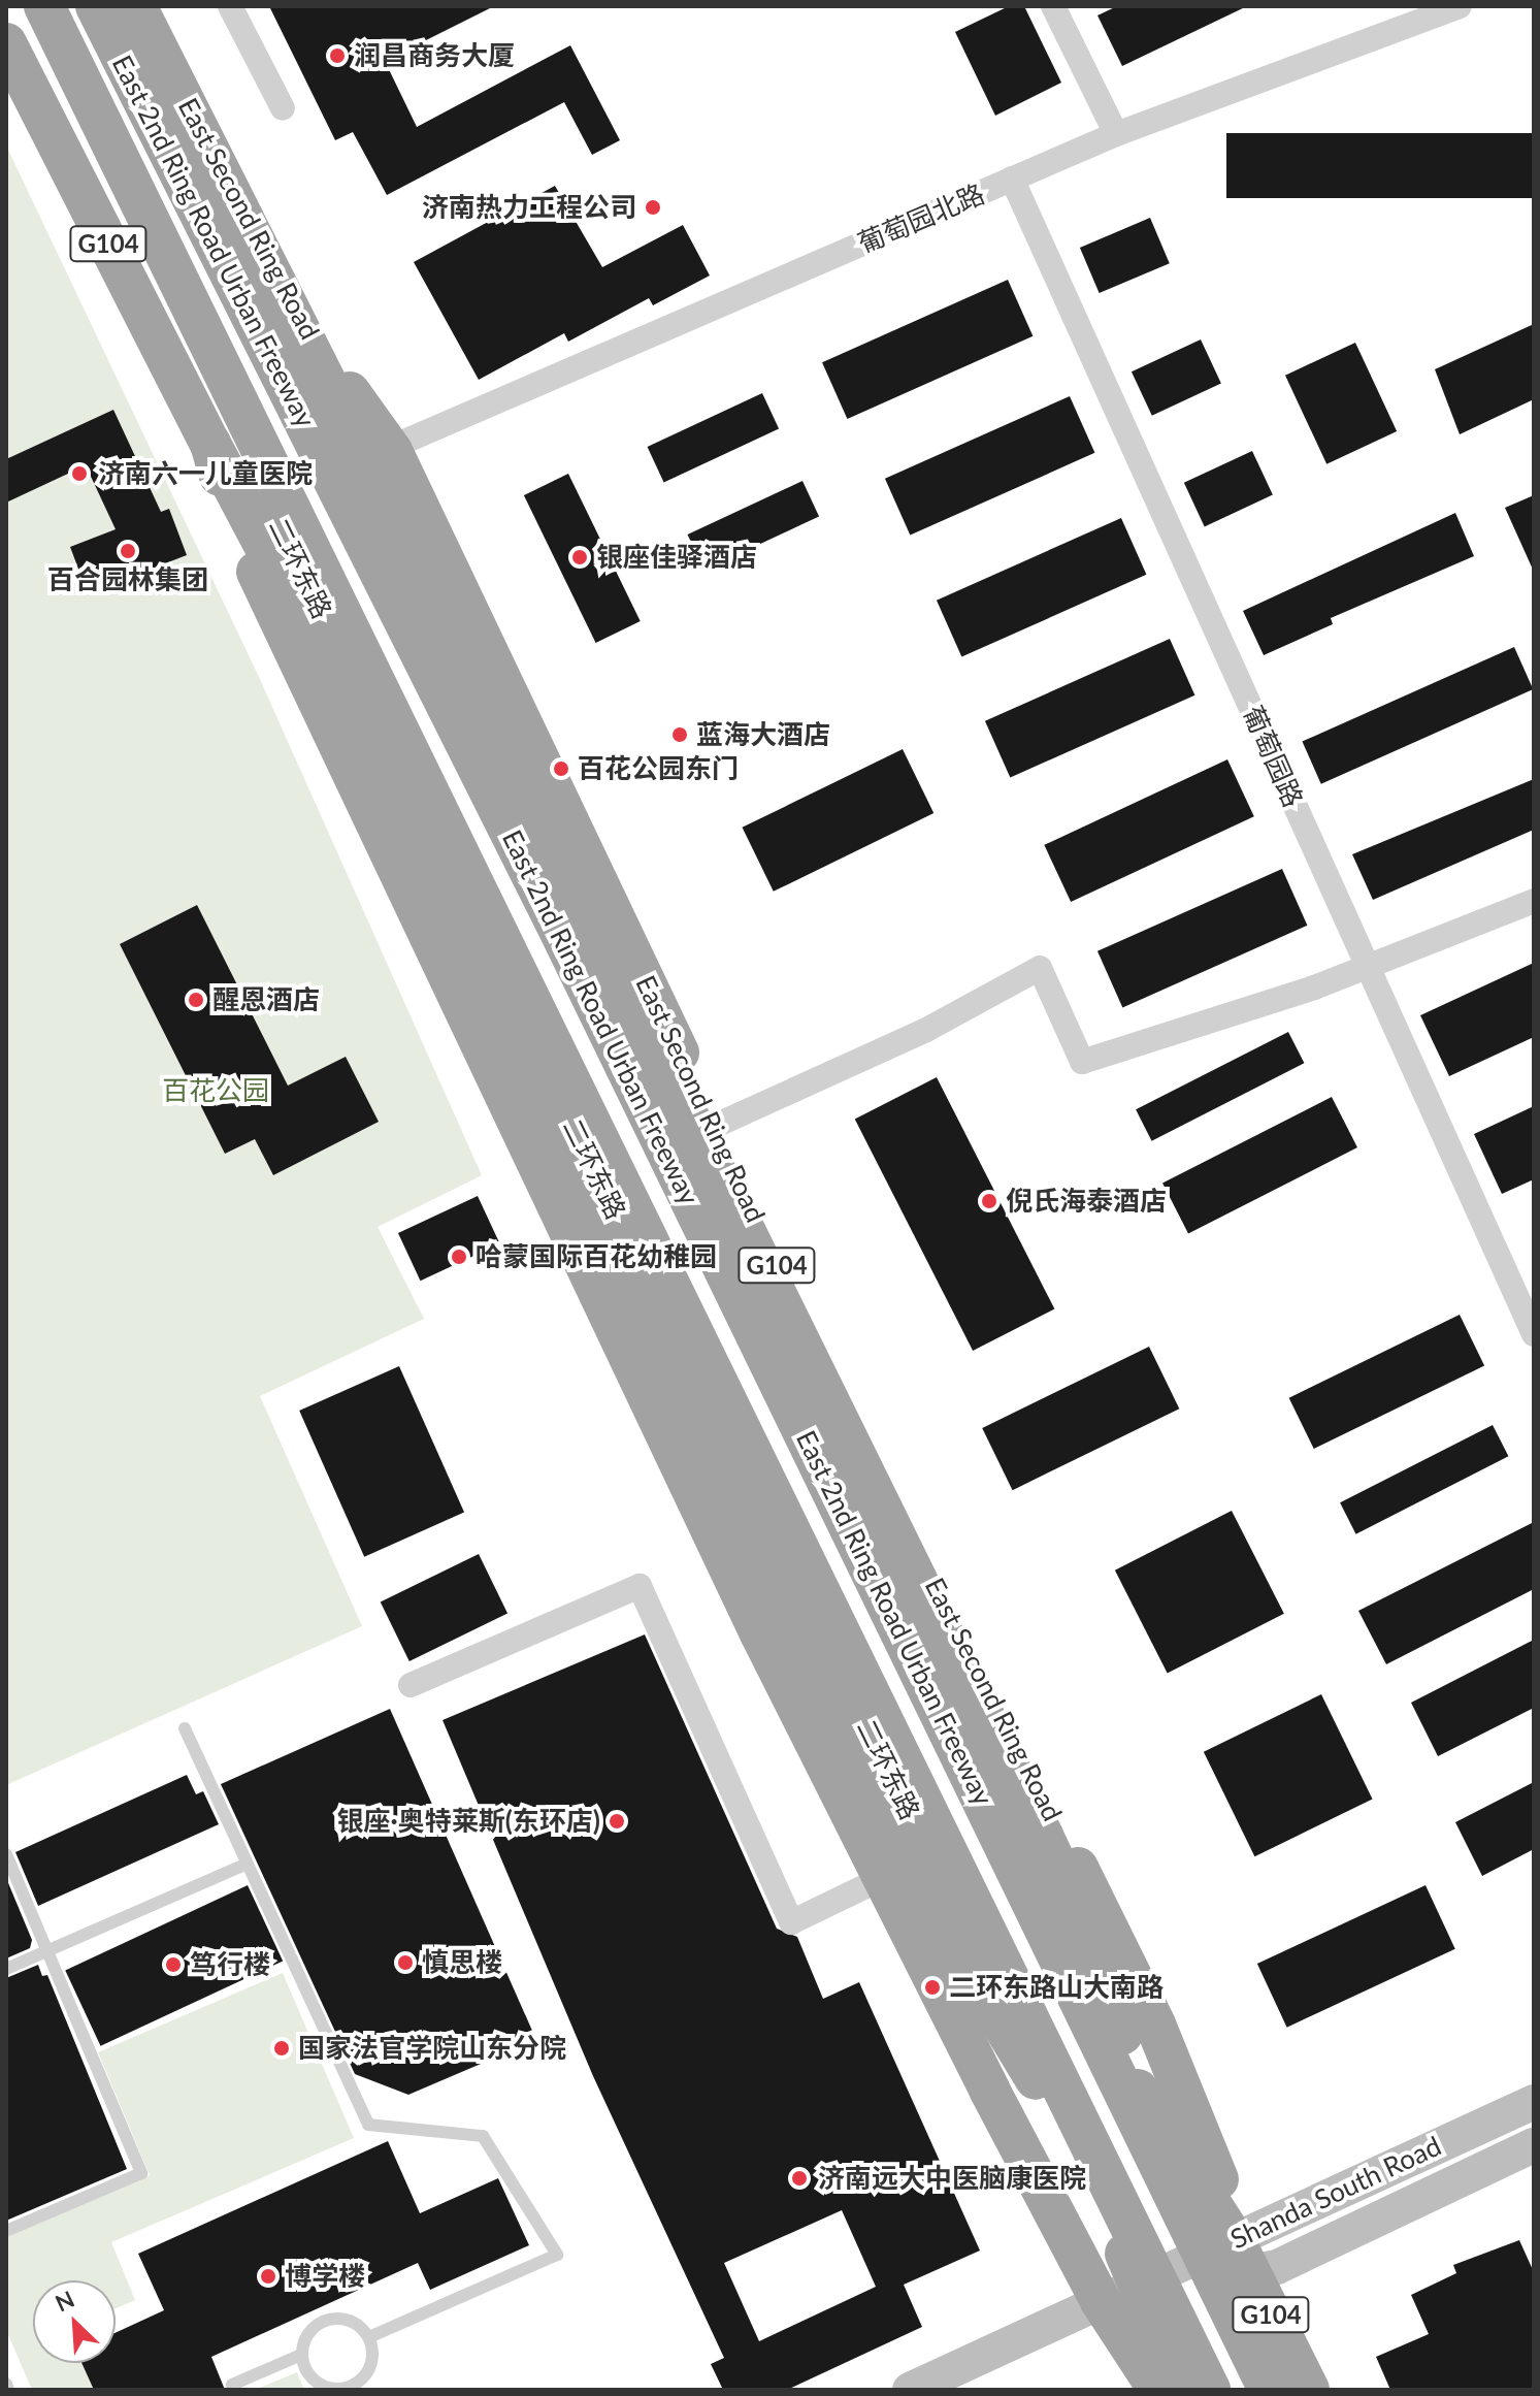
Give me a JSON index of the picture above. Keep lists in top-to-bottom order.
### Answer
{
  "streets": {
    "highway": [
      "East Second Ring Road",
      "East 2nd Ring Road Urban Freeway",
      "G104",
      "二环东路"
    ],
    "main road": ["Shanda South Road"],
    "street": ["葡萄园北路", "葡萄园路"]
  },
  "crossings": [
    ["East Second Ring Road", "葡萄园北路"],
    ["East Second Ring Road", "East 2nd Ring Road Urban Freeway"],
    ["East Second Ring Road", "G104"],
    ["East Second Ring Road", "Shanda South Road"],
    ["葡萄园北路", "G104"],
    ["葡萄园北路", "葡萄园路"],
    ["East 2nd Ring Road Urban Freeway", "G104"],
    ["East 2nd Ring Road Urban Freeway", "二环东路"],
    ["East 2nd Ring Road Urban Freeway", "Shanda South Road"],
    ["G104", "二环东路"],
    ["G104", "Shanda South Road"],
    ["二环东路", "Shanda South Road"]
  ],
  "parks": ["百花公园"],
  "places": [
    "润昌商务大厦",
    "济南热力工程公司",
    "济南六一儿童医院",
    "百合园林集团",
    "银座佳驿酒店",
    "蓝海大酒店",
    "百花公园东门",
    "醒恩酒店",
    "倪氏海泰酒店",
    "哈蒙国际百花幼稚园",
    "银座·奥特莱斯(东环店)",
    "慎思楼",
    "笃行楼",
    "二环东路山大南路",
    "国家法官学院山东分院",
    "济南远大中医脑康医院",
    "博学楼"
  ],
  "north": "top left"
}
